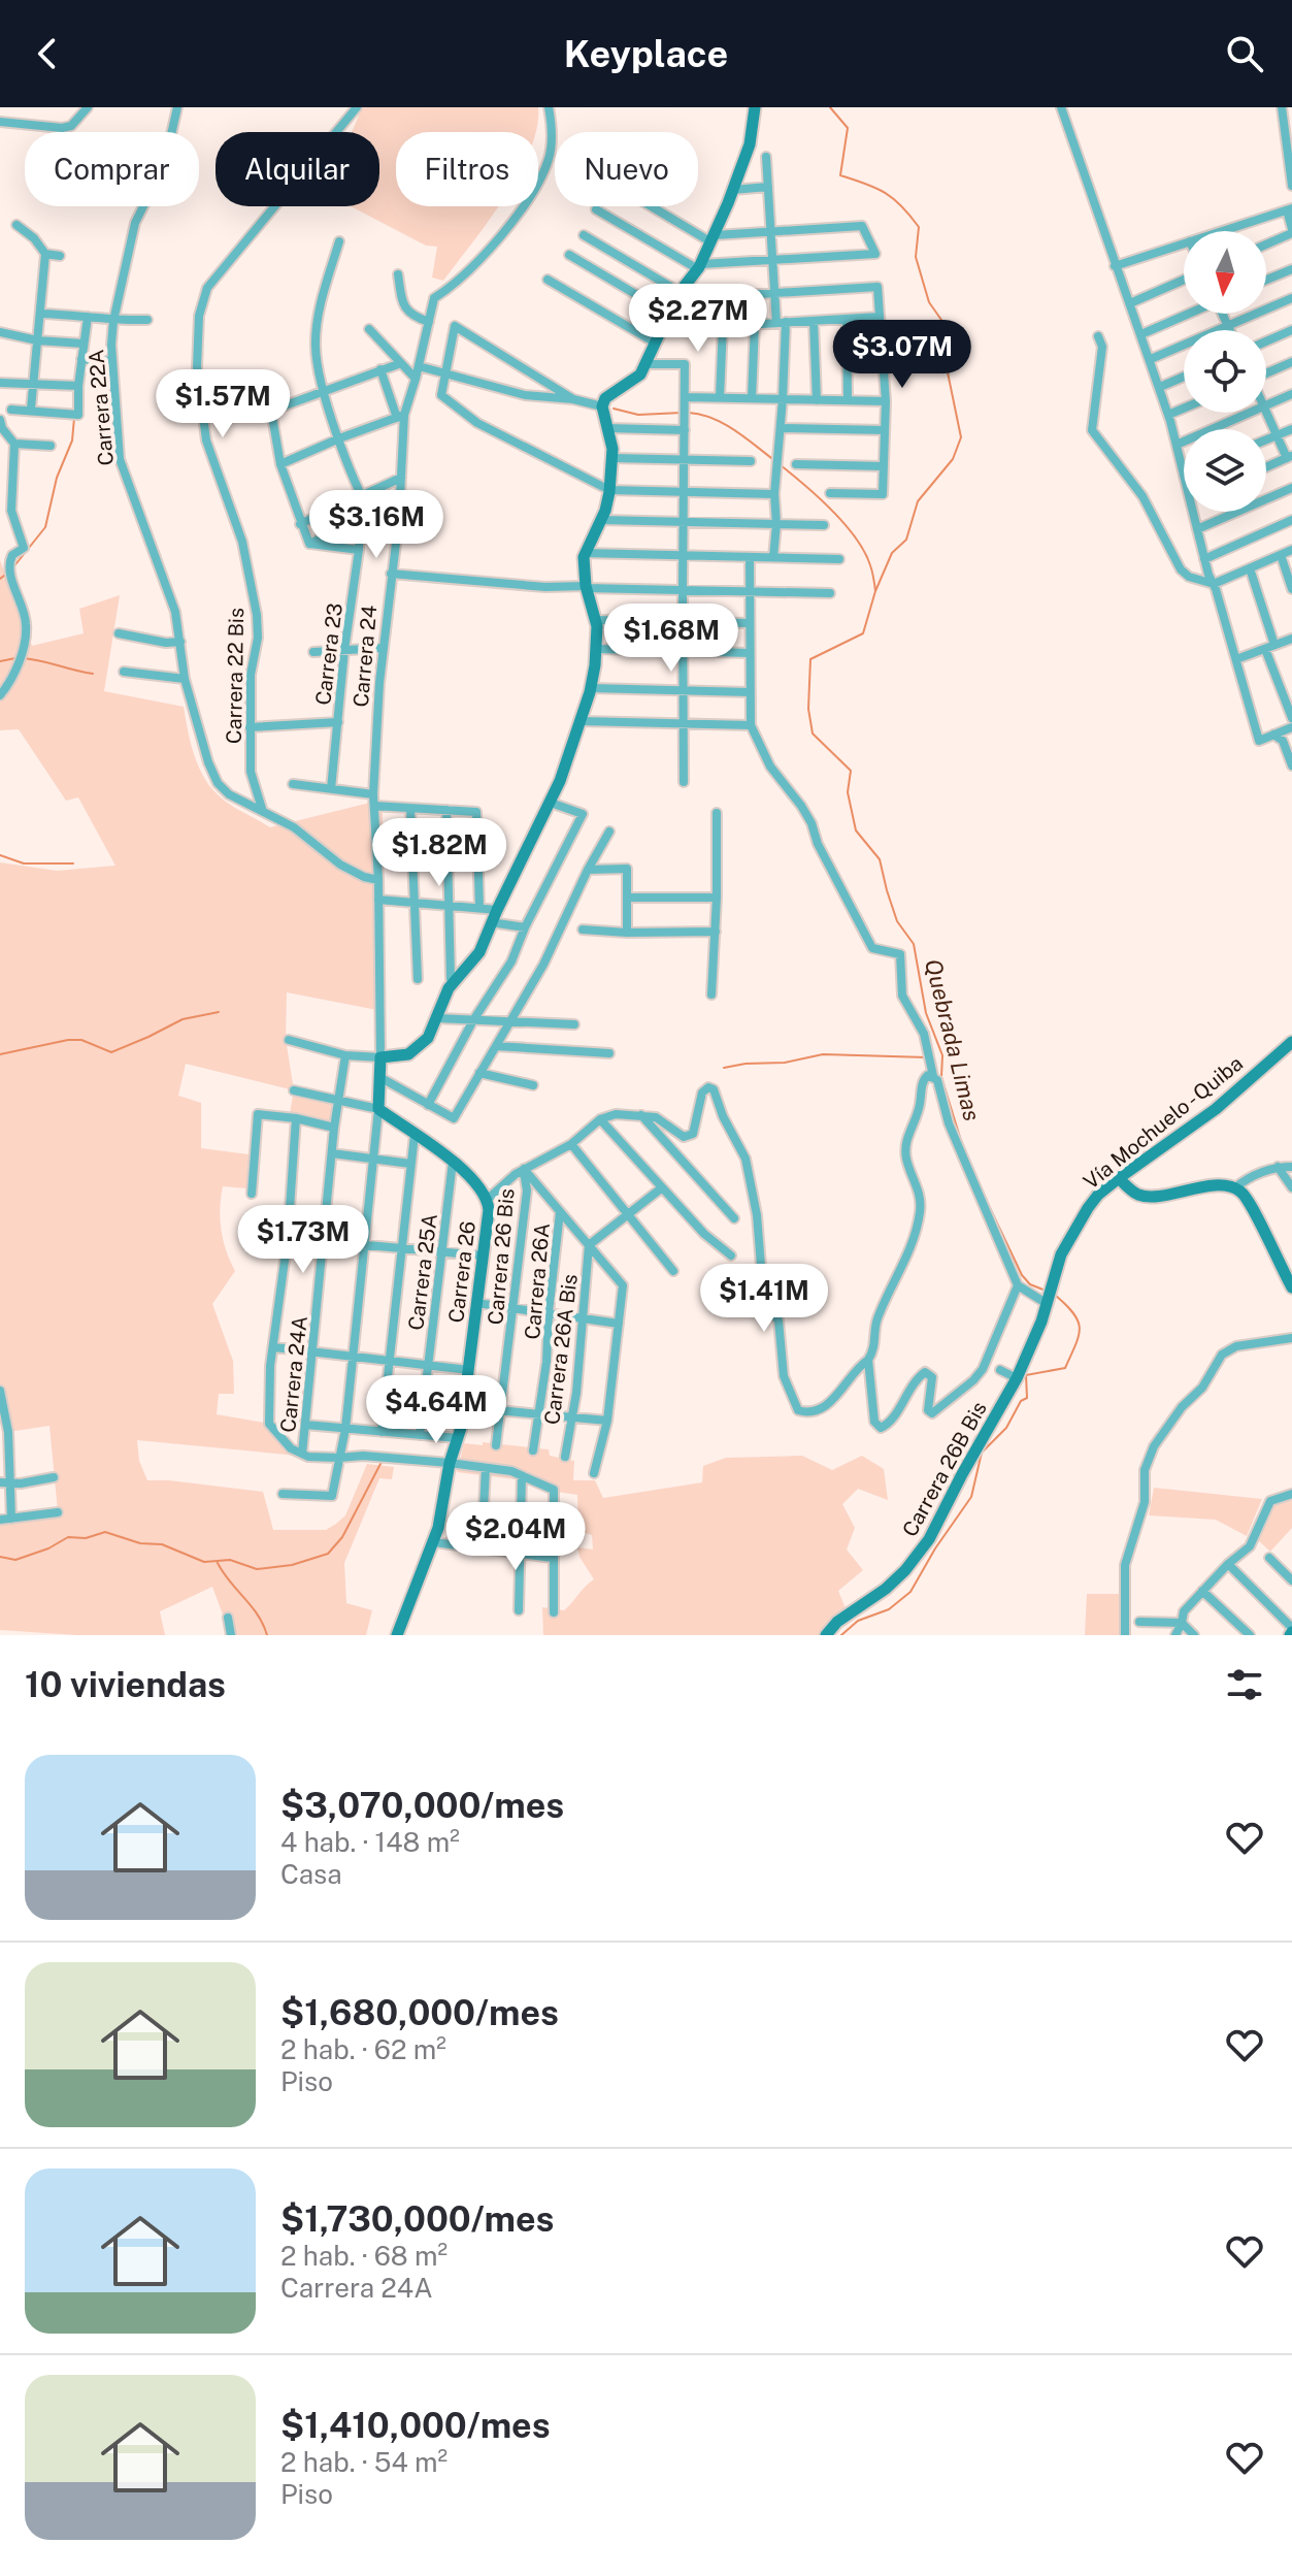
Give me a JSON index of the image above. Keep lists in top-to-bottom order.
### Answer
{
  "streets": {
    "street": [
      "Carrera 22A",
      "Carrera 23",
      "Carrera 24",
      "Carrera 22 Bis",
      "Vía Mochuelo - Quiba",
      "Carrera 26 Bis",
      "Carrera 25A",
      "Carrera 26",
      "Carrera 26A",
      "Carrera 26A Bis",
      "Carrera 24A",
      "Carrera 26B Bis"
    ]
  },
  "crossings": [
    ["Carrera 22A", "Carrera 22 Bis"],
    ["Vía Mochuelo - Quiba", "Carrera 26B Bis"]
  ],
  "water": ["Quebrada Limas"],
  "north": "bottom",
  "page": {
    "header": "Keyplace",
    "chip": [
      "Comprar",
      "Alquilar",
      "Filtros",
      "Nuevo"
    ],
    "price": [
      "$2.27M",
      "$3.07M",
      "$1.57M",
      "$3.16M",
      "$1.68M",
      "$1.82M",
      "$1.73M",
      "$1.41M",
      "$4.64M",
      "$2.04M"
    ],
    "heading": "10 viviendas",
    "list": [
      {
        "name": "$3,070,000/mes",
        "note": "4 hab. · 148 m² · Casa"
      },
      {
        "name": "$1,680,000/mes",
        "note": "2 hab. · 62 m² · Piso"
      },
      {
        "name": "$1,730,000/mes",
        "note": "2 hab. · 68 m² · Carrera 24A"
      },
      {
        "name": "$1,410,000/mes",
        "note": "2 hab. · 54 m² · Piso"
      }
    ]
  }
}
